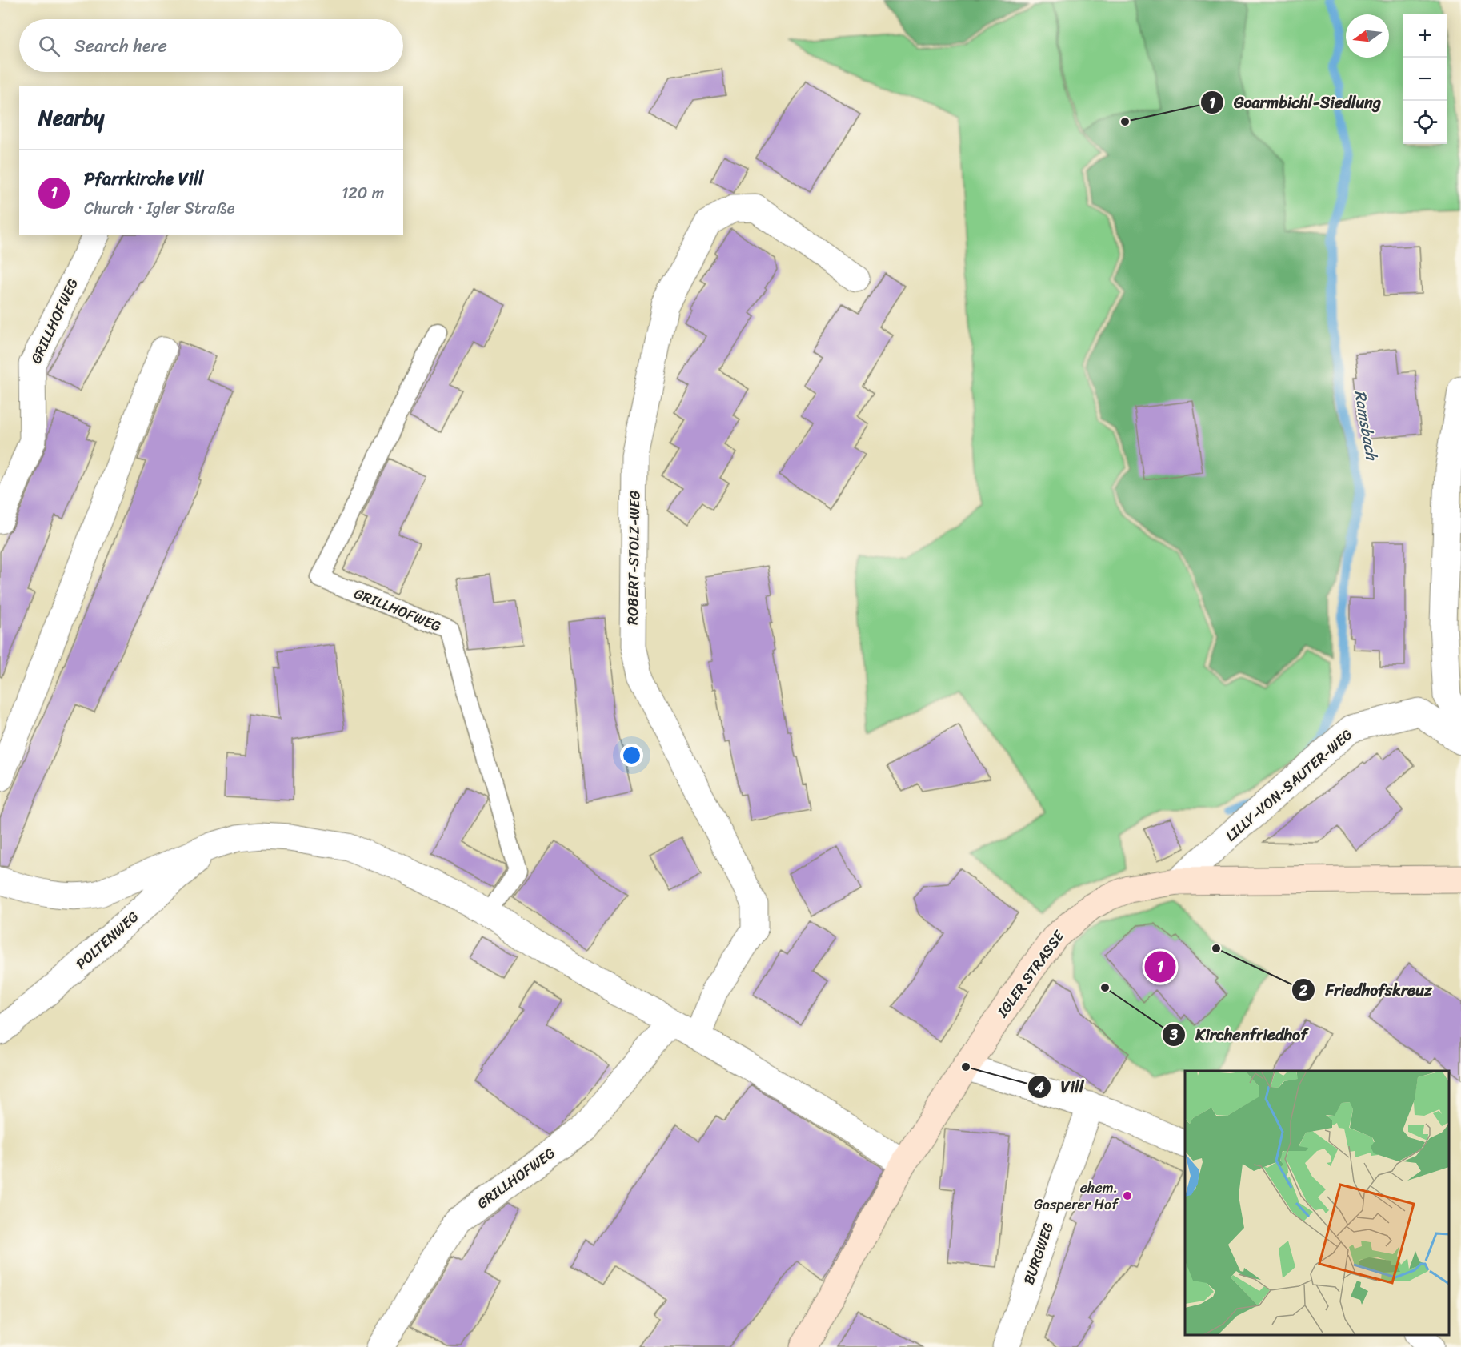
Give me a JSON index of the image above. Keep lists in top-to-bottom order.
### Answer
{
  "streets": {
    "main road": ["IGLER STRASSE"],
    "street": [
      "GRILLHOFWEG",
      "ROBERT-STOLZ-WEG",
      "LILLY-VON-SAUTER-WEG",
      "POLTENWEG",
      "BURGWEG"
    ]
  },
  "crossings": [
    ["LILLY-VON-SAUTER-WEG", "IGLER STRASSE"]
  ],
  "water": ["Ramsbach"],
  "places": [
    "Goarmbichl-Siedlung",
    "Friedhofskreuz",
    "Kirchenfriedhof",
    "Vill",
    "ehem. Gasperer Hof"
  ],
  "north": "left",
  "page": {
    "map_buttons": ["+", "−"],
    "search": "Search here",
    "heading": "Nearby",
    "list": [
      {
        "mark": "1",
        "name": "Pfarrkirche Vill",
        "note": "Church · Igler Straße",
        "value": "120 m"
      }
    ],
    "pins": "1"
  }
}
